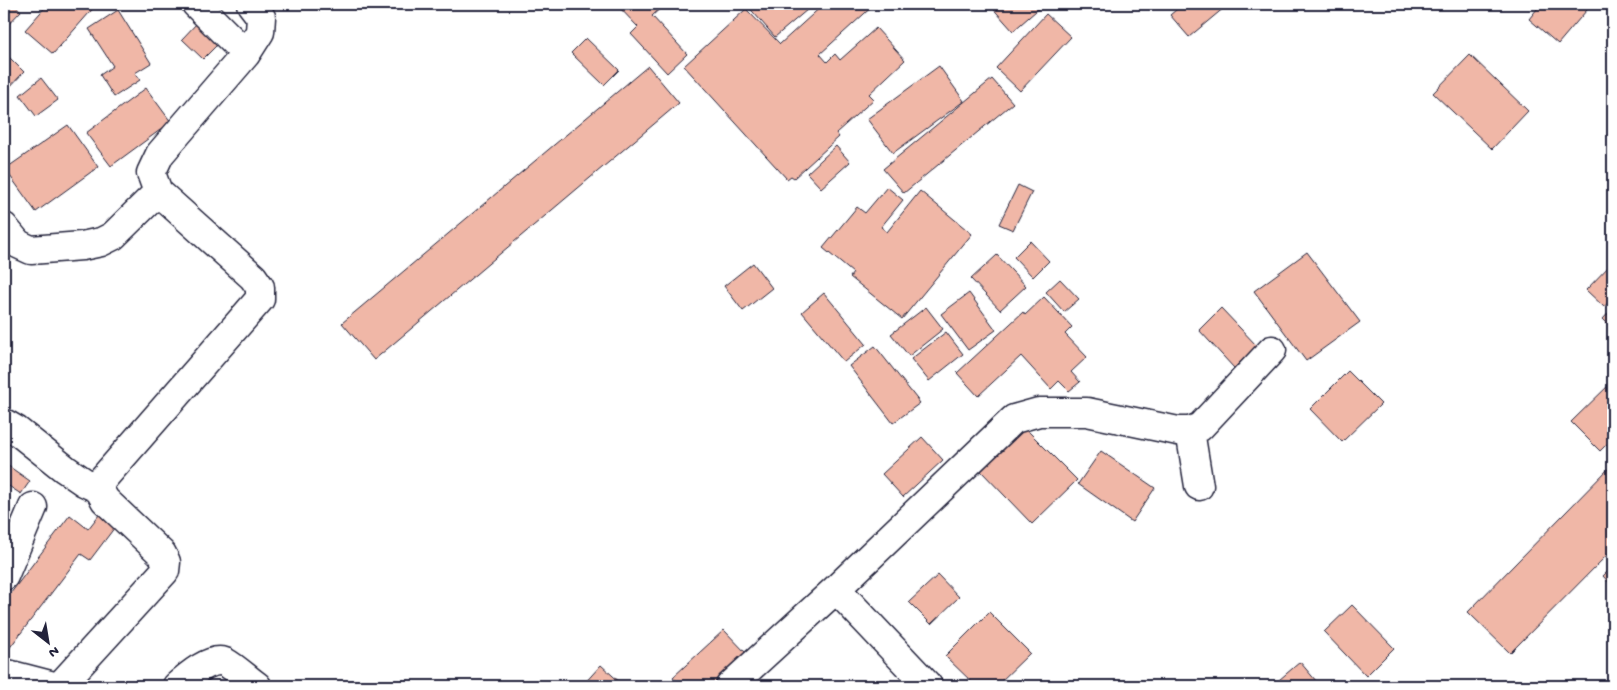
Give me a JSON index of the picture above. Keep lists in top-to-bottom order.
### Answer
{
  "north": "bottom right"
}
